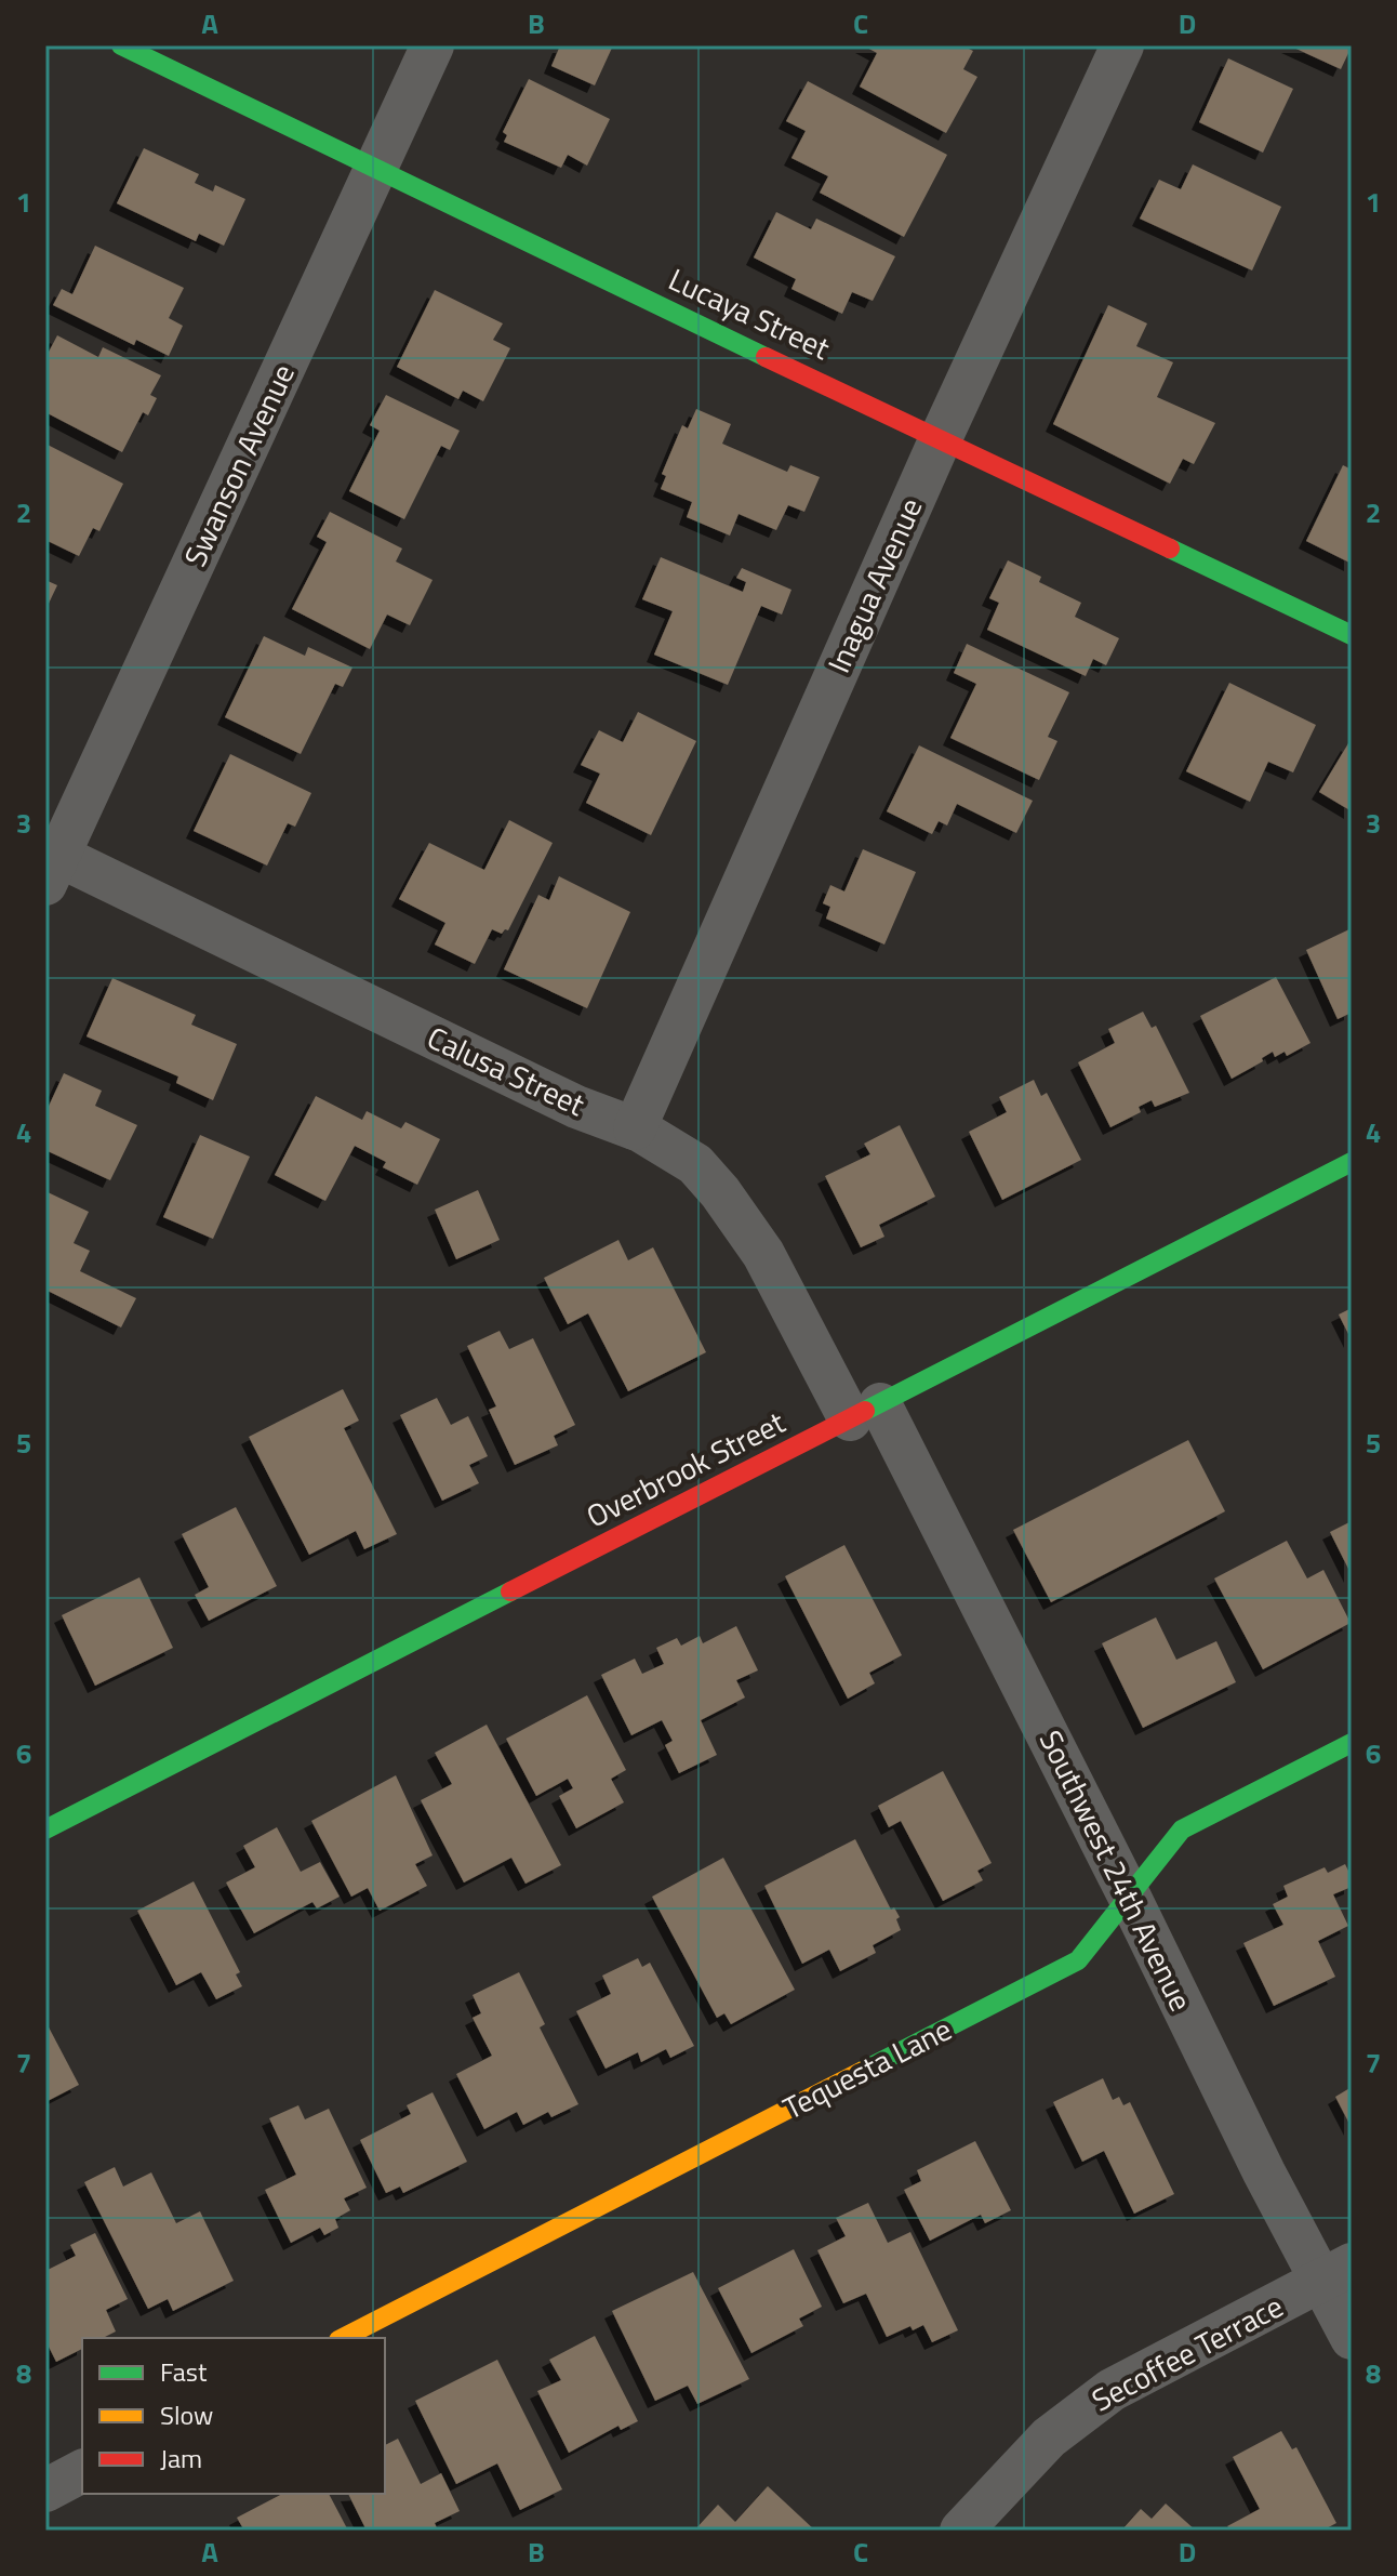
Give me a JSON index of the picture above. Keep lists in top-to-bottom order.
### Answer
{
  "streets": {
    "street": [
      "Lucaya Street",
      "Swanson Avenue",
      "Inagua Avenue",
      "Calusa Street",
      "Overbrook Street",
      "Southwest 24th Avenue",
      "Tequesta Lane",
      "Secoffee Terrace"
    ]
  },
  "crossings": [
    ["Lucaya Street", "Swanson Avenue"],
    ["Lucaya Street", "Inagua Avenue"],
    ["Swanson Avenue", "Calusa Street"],
    ["Inagua Avenue", "Calusa Street"],
    ["Calusa Street", "Overbrook Street"],
    ["Calusa Street", "Southwest 24th Avenue"],
    ["Overbrook Street", "Southwest 24th Avenue"],
    ["Southwest 24th Avenue", "Tequesta Lane"],
    ["Southwest 24th Avenue", "Secoffee Terrace"]
  ],
  "legend": ["Fast", "Slow", "Jam"],
  "grid": {
    "columns": [
      "A",
      "B",
      "C",
      "D"
    ],
    "rows": [
      "1",
      "2",
      "3",
      "4",
      "5",
      "6",
      "7",
      "8"
    ]
  }
}
